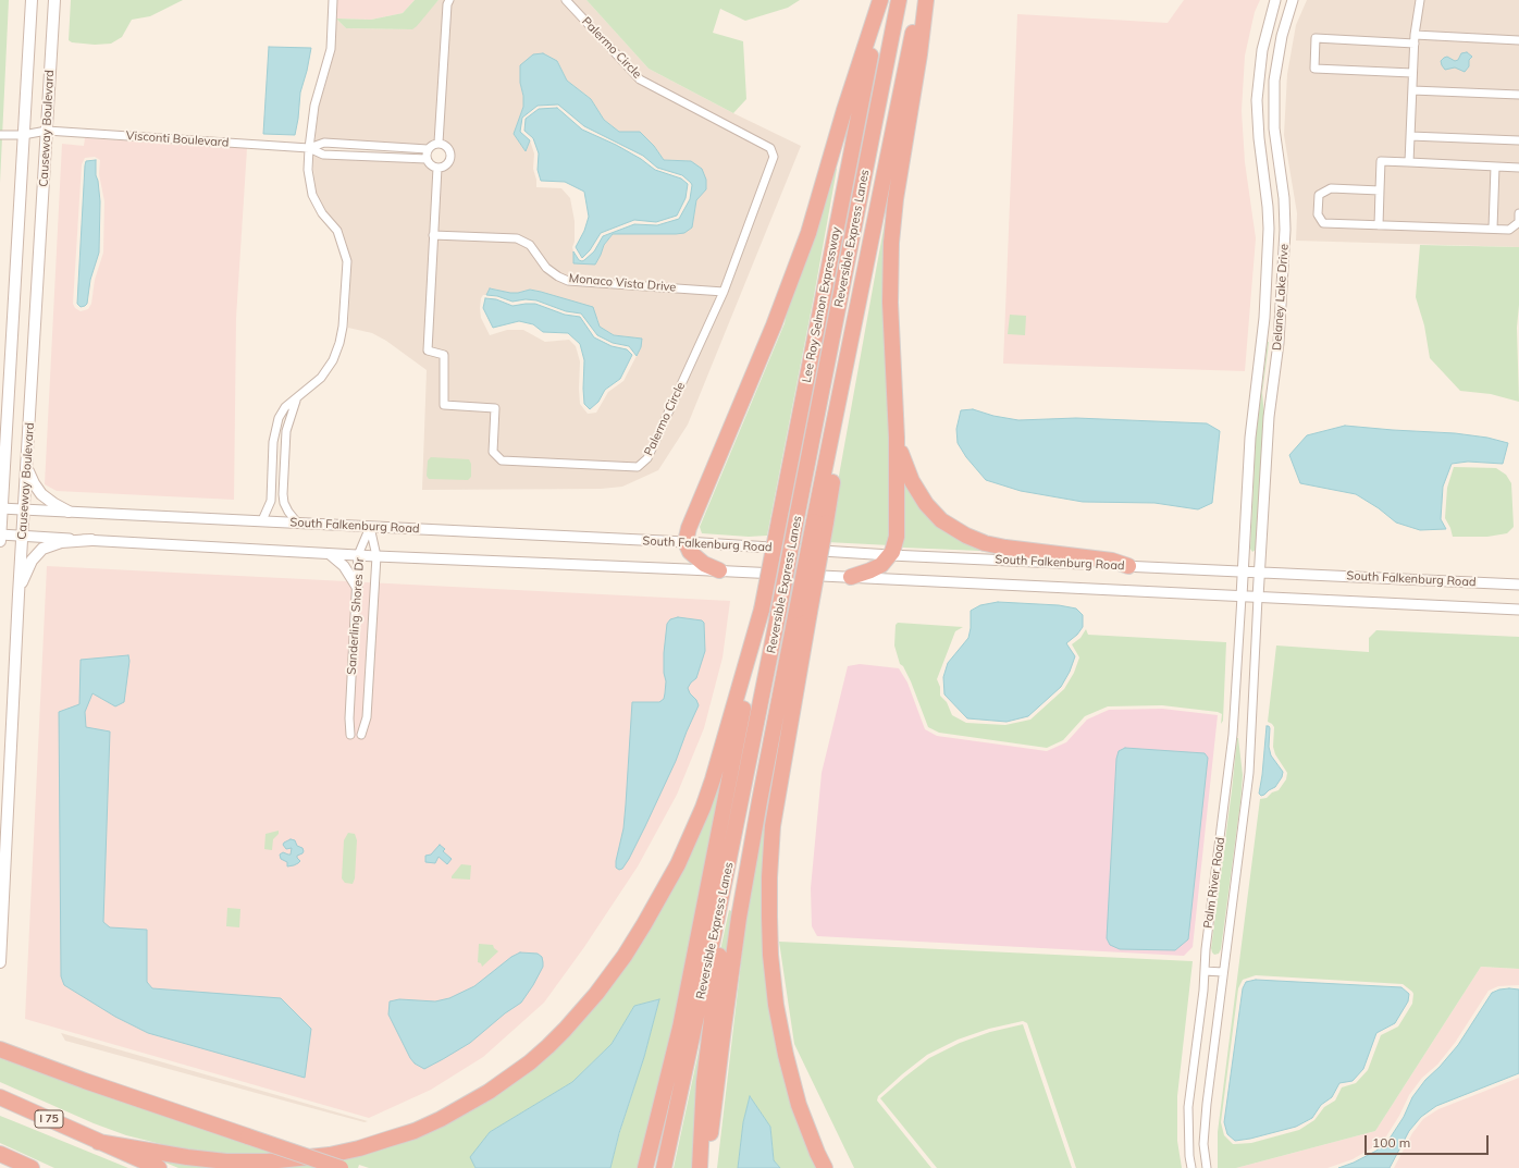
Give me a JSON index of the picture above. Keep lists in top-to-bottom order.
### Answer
{
  "streets": {
    "highway": ["Reversible Express Lanes", "Lee Roy Selmon Expressway", "I 75"],
    "main road": ["Causeway Boulevard"],
    "street": [
      "Palermo Circle",
      "Visconti Boulevard",
      "Monaco Vista Drive",
      "Delaney Lake Drive",
      "South Falkenburg Road",
      "Sanderling Shores Dr",
      "Palm River Road"
    ]
  },
  "crossings": [
    ["Palermo Circle", "Visconti Boulevard"],
    ["Palermo Circle", "Monaco Vista Drive"],
    ["Causeway Boulevard", "Visconti Boulevard"],
    ["Causeway Boulevard", "South Falkenburg Road"],
    ["Delaney Lake Drive", "South Falkenburg Road"],
    ["Delaney Lake Drive", "Palm River Road"],
    ["South Falkenburg Road", "Sanderling Shores Dr"],
    ["South Falkenburg Road", "Palm River Road"]
  ],
  "scale_bar": "100 m"
}
